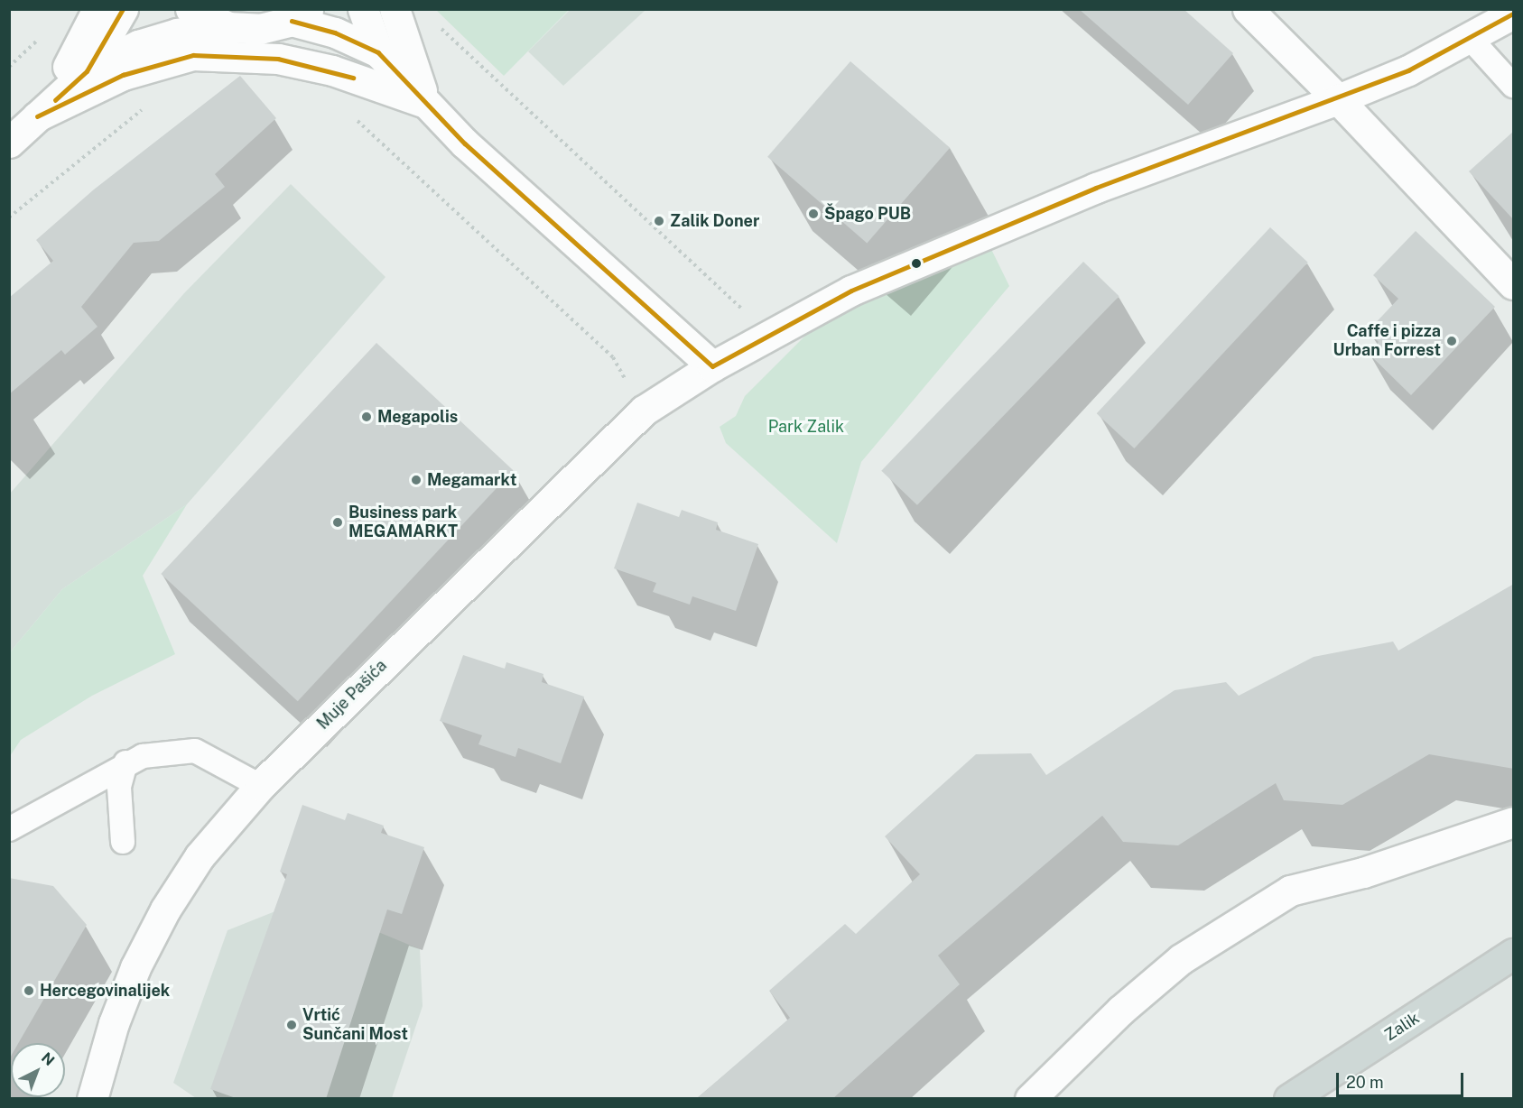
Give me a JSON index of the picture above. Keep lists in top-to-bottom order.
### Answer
{
  "streets": {
    "main road": ["Zalik"],
    "street": ["Muje Pašića"]
  },
  "parks": ["Park Zalik"],
  "places": [
    "Špago PUB",
    "Zalik Doner",
    "Caffe i pizza Urban Forrest",
    "Megapolis",
    "Megamarkt",
    "Business park MEGAMARKT",
    "Hercegovinalijek",
    "Vrtić Sunčani Most"
  ],
  "scale_bar": "20 m",
  "north": "top right"
}
